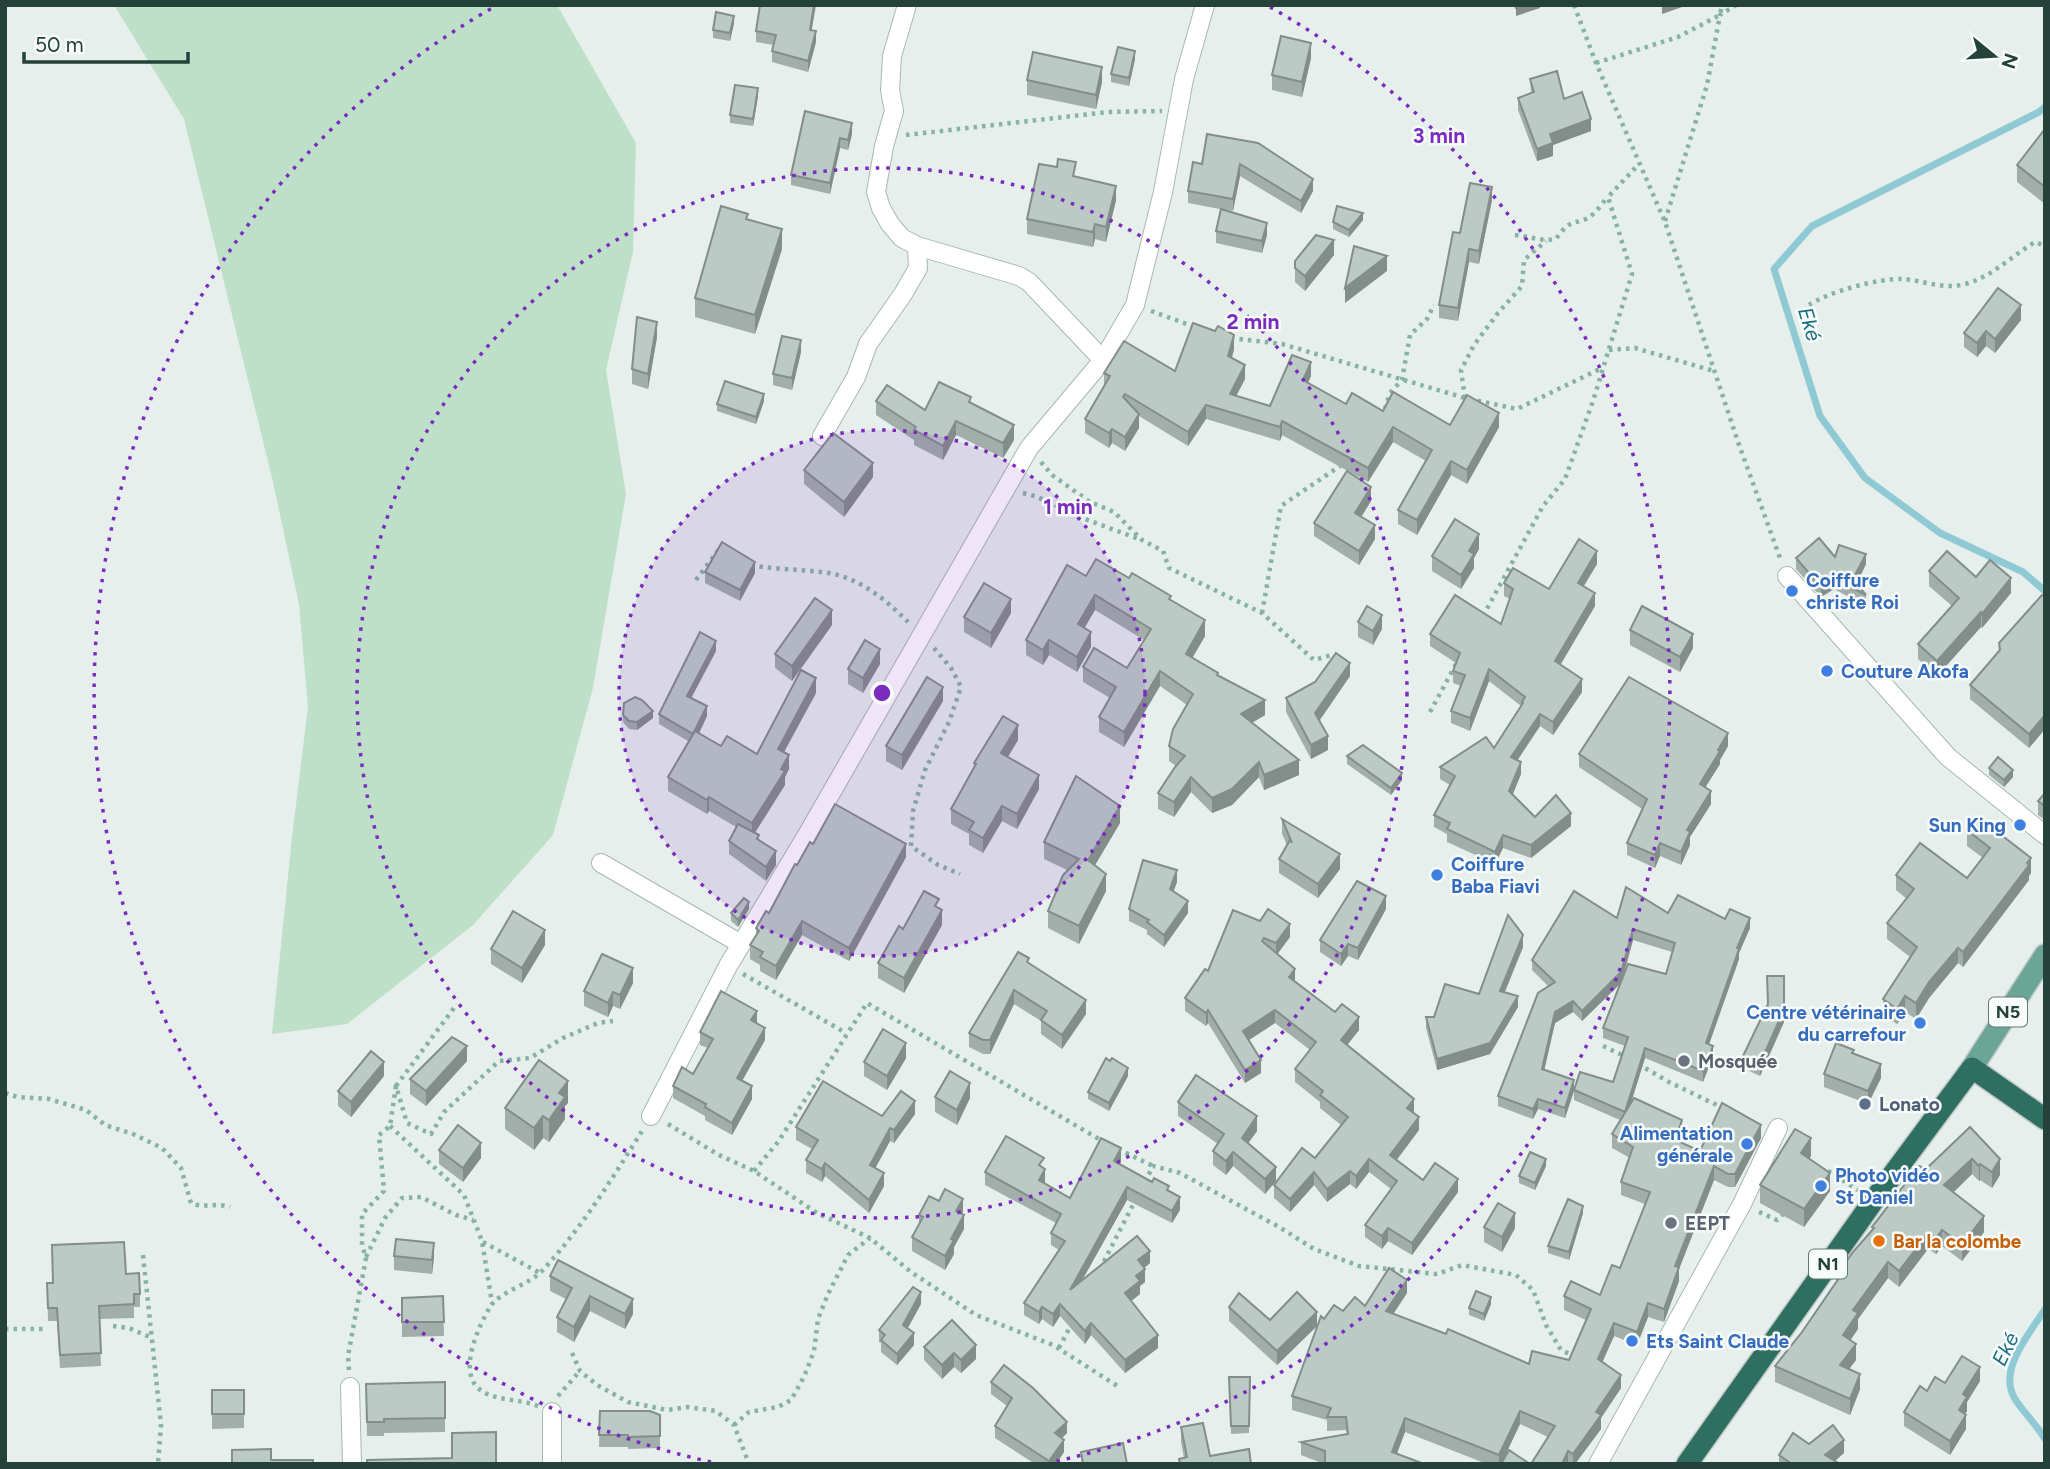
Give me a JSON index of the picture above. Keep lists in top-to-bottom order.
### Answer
{
  "streets": {
    "highway": ["N1"],
    "main road": ["N5"]
  },
  "crossings": [
    ["N5", "N1"]
  ],
  "water": ["Eké"],
  "places": [
    "Coiffure christe Roi",
    "Couture Akofa",
    "Sun King",
    "Coiffure Baba Fiavi",
    "Centre vétérinaire du carrefour",
    "Mosquée",
    "Lonato",
    "Alimentation générale",
    "Photo vidéo St Daniel",
    "EEPT",
    "Bar la colombe",
    "Ets Saint Claude"
  ],
  "scale_bar": "50 m",
  "north": "right",
  "rings": ["3 min", "2 min", "1 min"]
}
